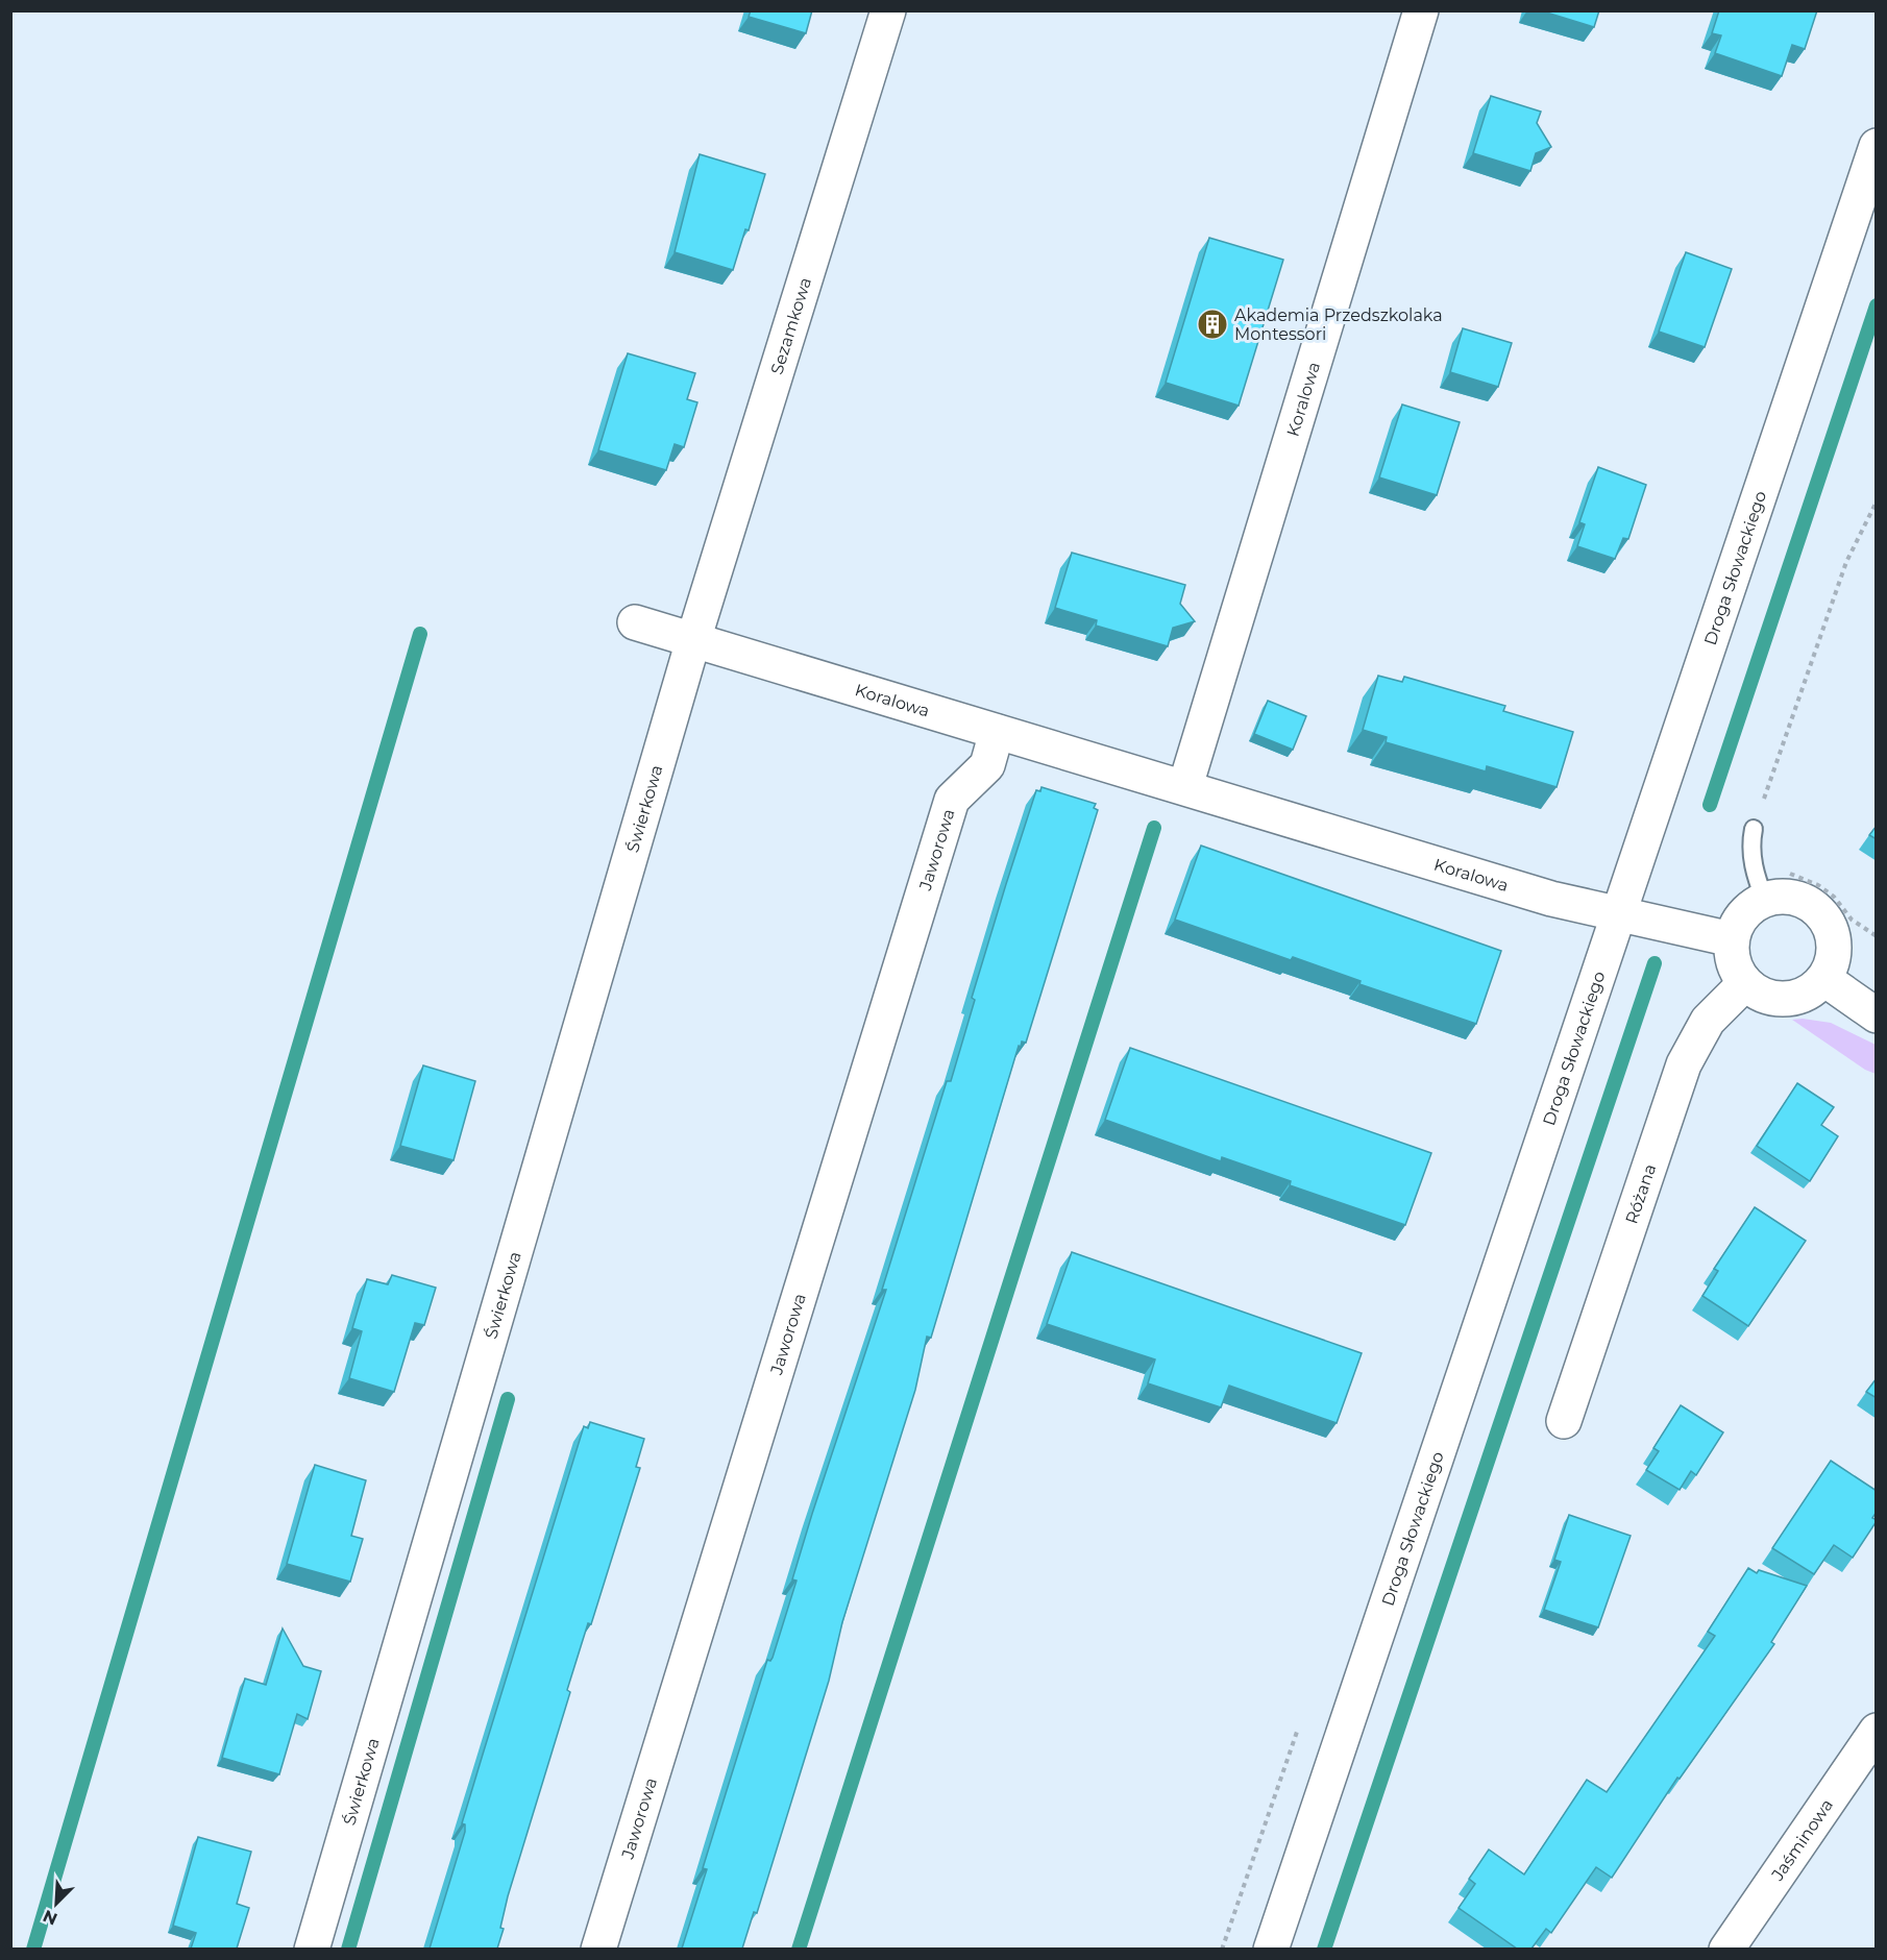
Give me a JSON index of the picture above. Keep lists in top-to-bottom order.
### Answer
{
  "streets": {
    "street": [
      "Sezamkowa",
      "Koralowa",
      "Droga Słowackiego",
      "Świerkowa",
      "Jaworowa",
      "Różana",
      "Jaśminowa"
    ]
  },
  "crossings": [
    ["Sezamkowa", "Koralowa"],
    ["Sezamkowa", "Świerkowa"],
    ["Koralowa", "Droga Słowackiego"],
    ["Koralowa", "Świerkowa"],
    ["Koralowa", "Jaworowa"],
    ["Koralowa", "Różana"]
  ],
  "places": {
    "building": ["Akademia Przedszkolaka Montessori"]
  },
  "north": "bottom left"
}
